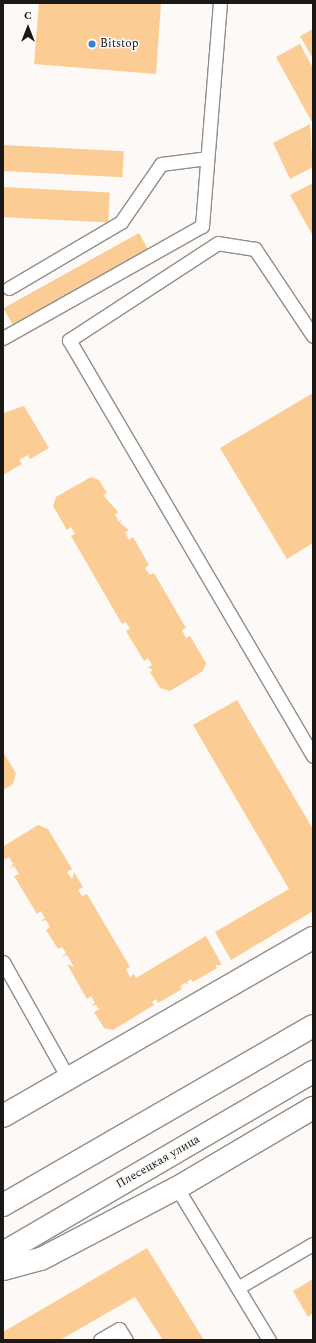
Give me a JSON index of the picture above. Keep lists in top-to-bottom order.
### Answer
{
  "streets": {
    "main road": ["Плесецкая улица"]
  },
  "places": ["Bitstop"],
  "north": "top"
}
